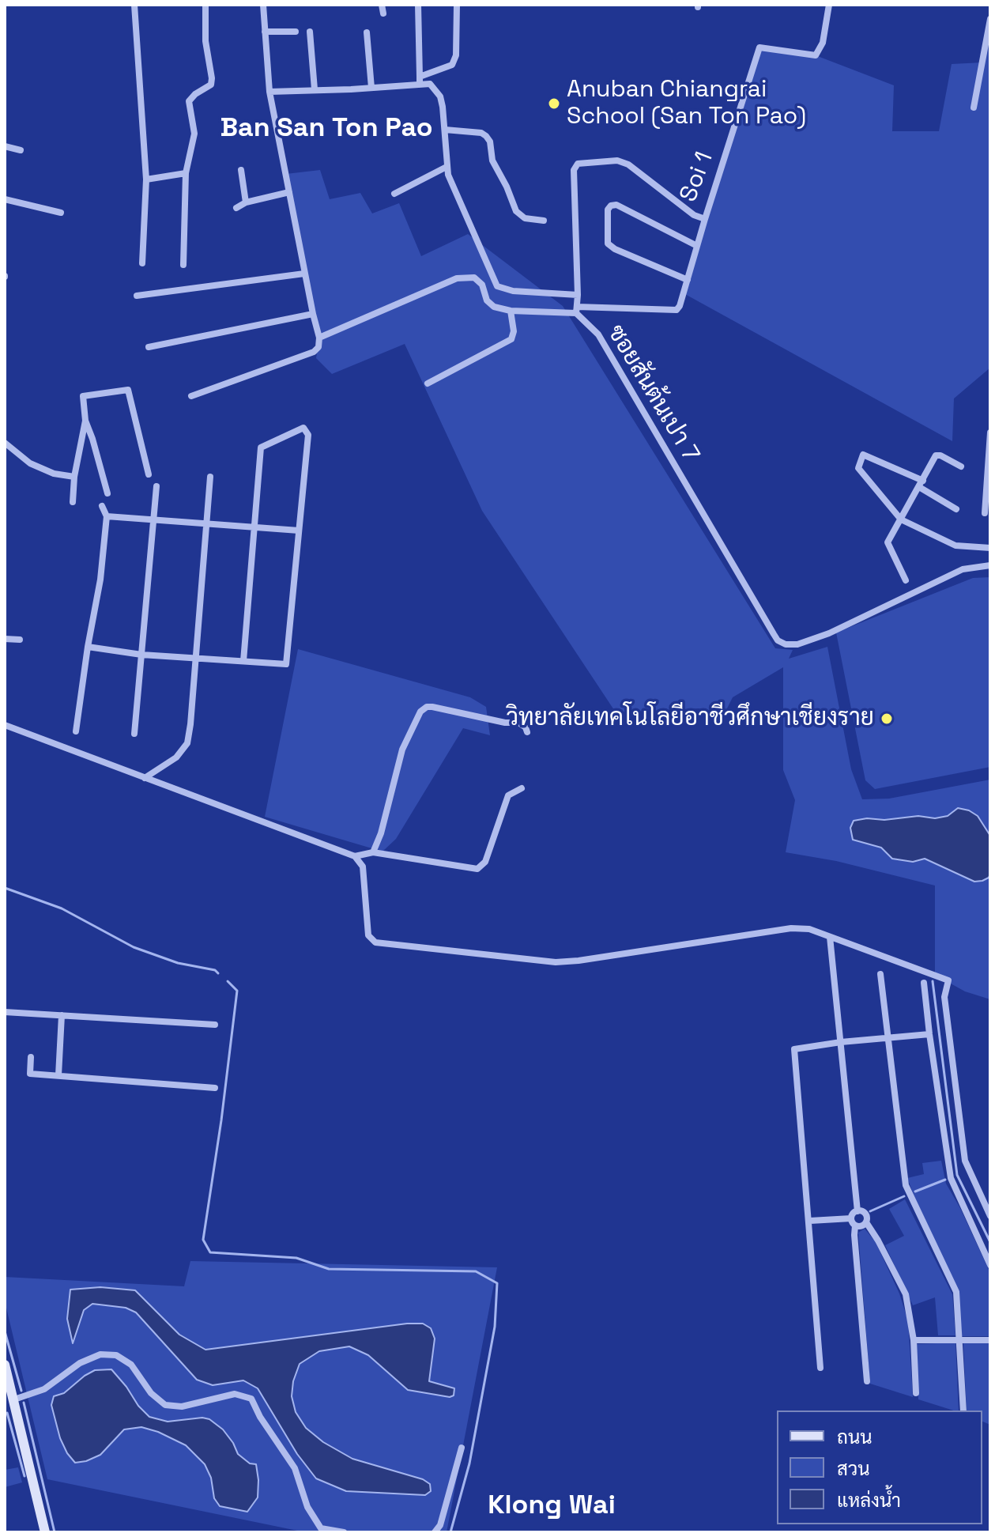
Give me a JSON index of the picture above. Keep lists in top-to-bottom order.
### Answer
{
  "streets": {
    "street": ["Soi 1", "ซอยสันต้นเปา 7"]
  },
  "crossings": [
    ["Soi 1", "ซอยสันต้นเปา 7"]
  ],
  "districts": ["Ban San Ton Pao", "Klong Wai"],
  "places": ["Anuban Chiangrai School (San Ton Pao)", "วิทยาลัยเทคโนโลยีอาชีวศึกษาเชียงราย"],
  "legend": ["ถนน", "สวน", "แหล่งน้ำ"]
}
